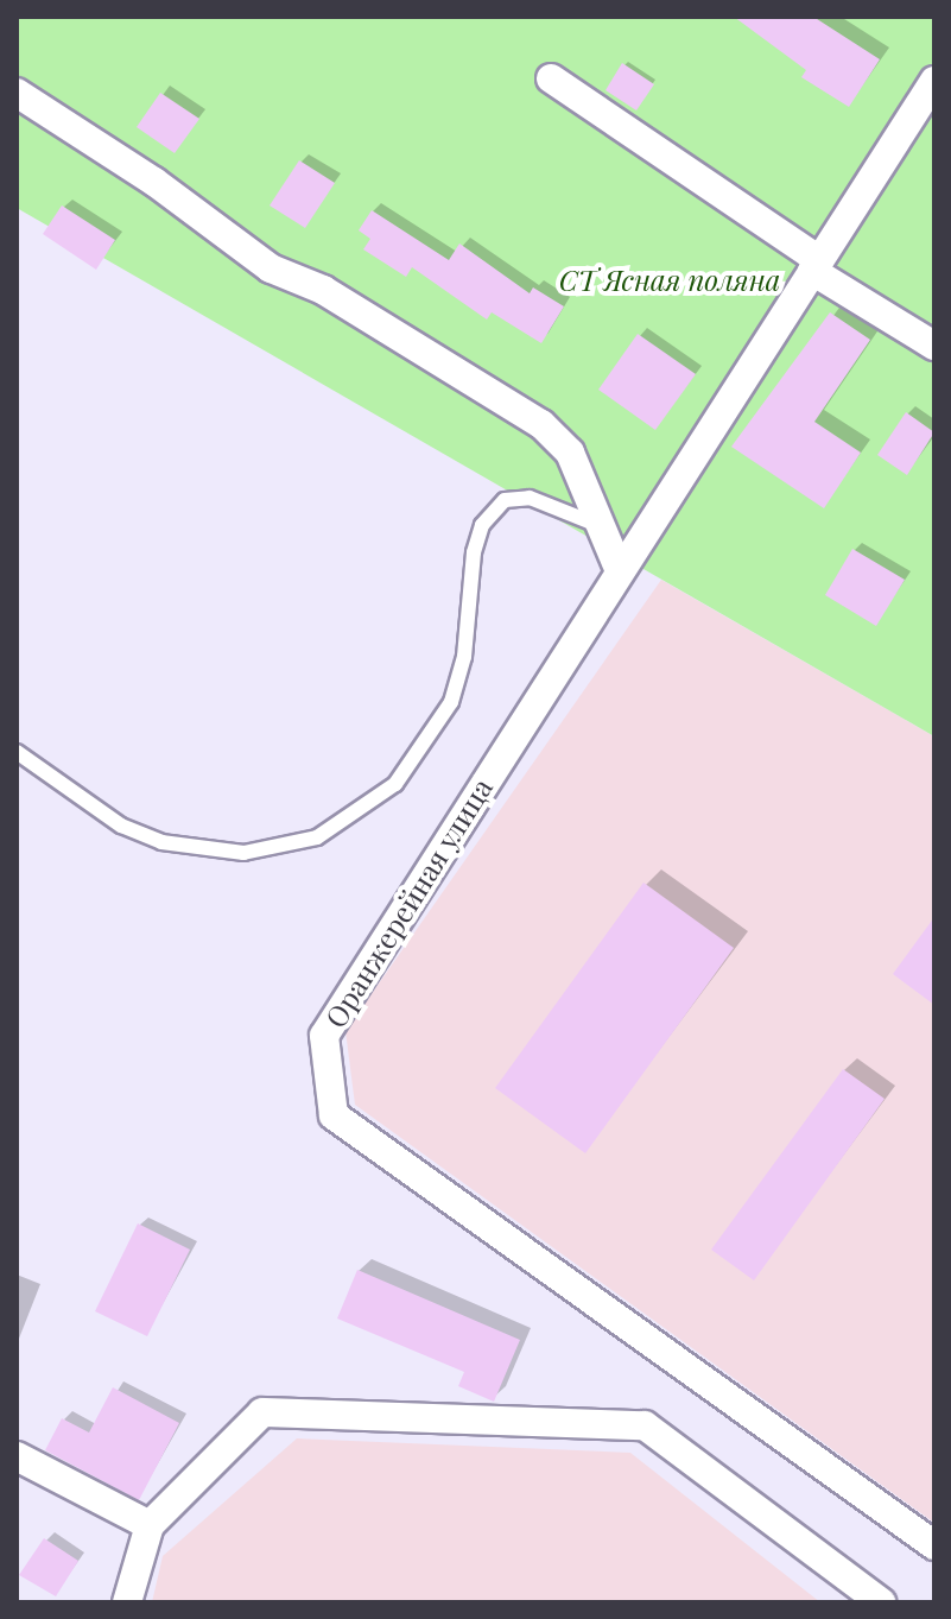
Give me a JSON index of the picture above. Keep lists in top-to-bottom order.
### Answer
{
  "streets": {
    "street": ["Оранжерейная улица"]
  },
  "parks": ["СТ Ясная поляна"]
}
